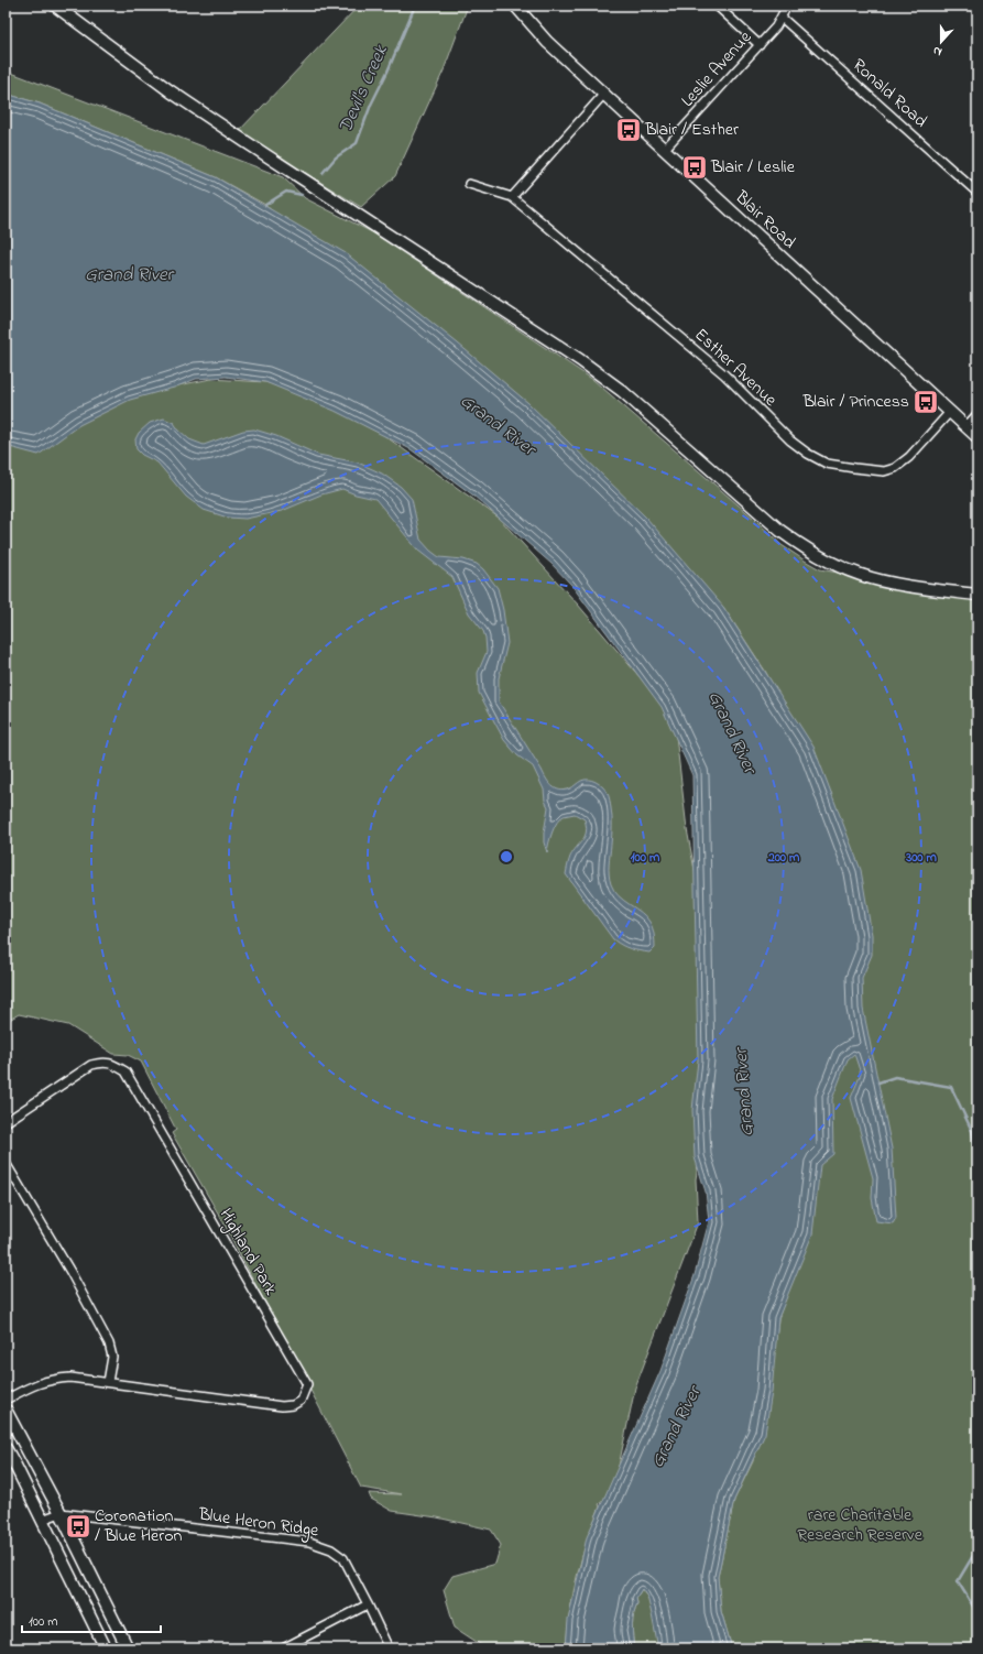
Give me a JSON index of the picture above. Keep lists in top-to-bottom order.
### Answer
{
  "streets": {
    "main road": ["Blair Road"],
    "street": [
      "Leslie Avenue",
      "Ronald Road",
      "Esther Avenue",
      "Highland Park",
      "Blue Heron Ridge"
    ]
  },
  "crossings": [
    ["Leslie Avenue", "Ronald Road"],
    ["Leslie Avenue", "Blair Road"],
    ["Blair Road", "Esther Avenue"]
  ],
  "water": ["Devil's Creek", "Grand River"],
  "parks": ["rare Charitable Research Reserve"],
  "places": {
    "bus stop": [
      "Blair / Esther",
      "Blair / Leslie",
      "Blair / Princess",
      "Coronation / Blue Heron"
    ]
  },
  "scale_bar": "100 m",
  "north": "bottom",
  "rings": ["100 m", "200 m", "300 m"]
}
